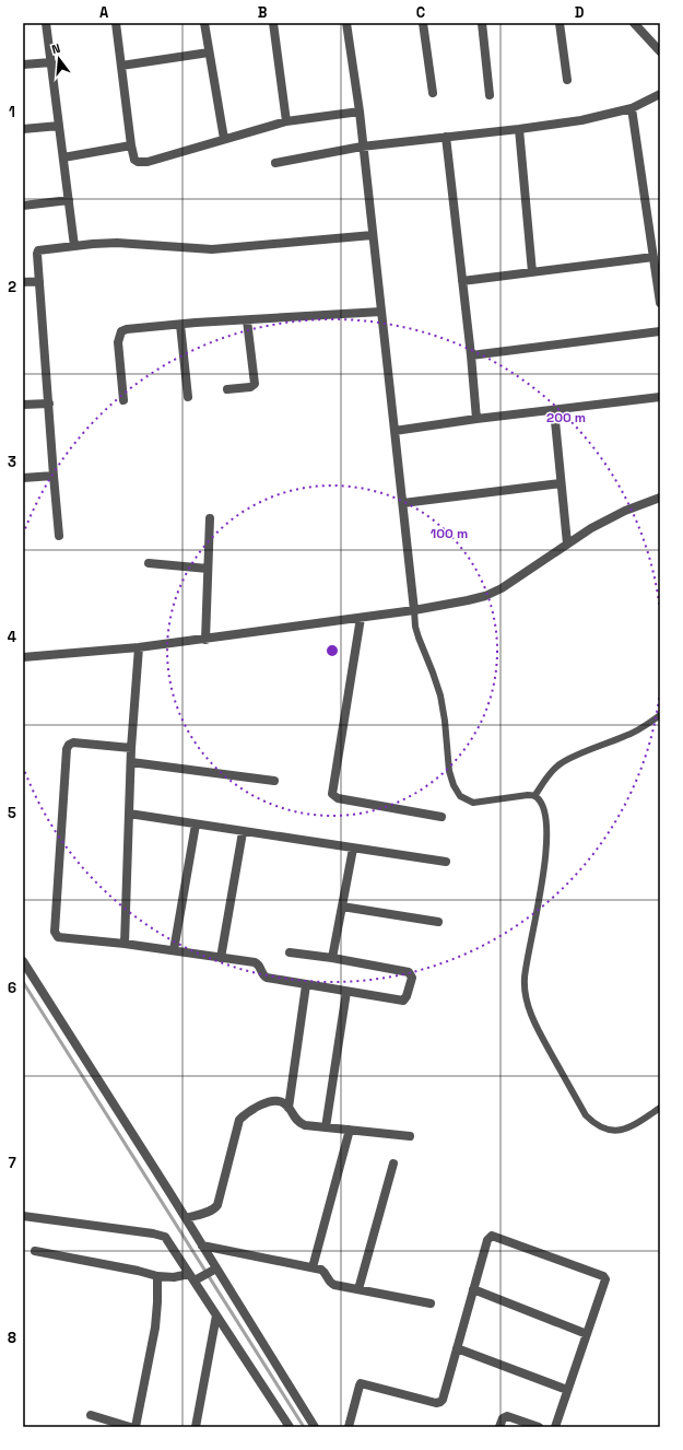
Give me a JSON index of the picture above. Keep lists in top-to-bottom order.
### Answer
{
  "north": "top",
  "grid": {
    "columns": [
      "A",
      "B",
      "C",
      "D"
    ],
    "rows": [
      "1",
      "2",
      "3",
      "4",
      "5",
      "6",
      "7",
      "8"
    ]
  },
  "rings": ["200 m", "100 m"]
}
